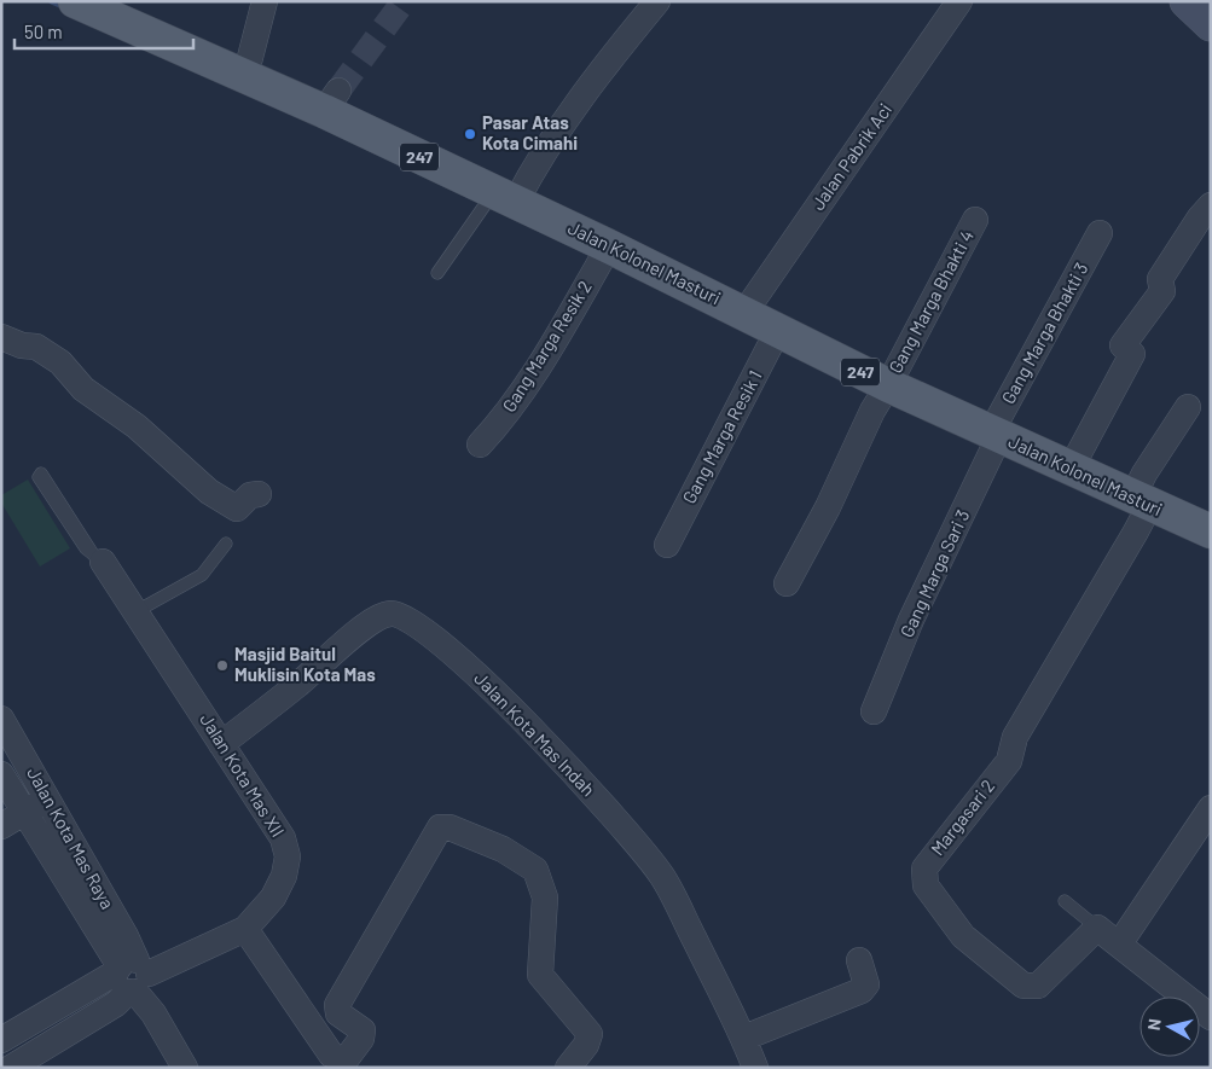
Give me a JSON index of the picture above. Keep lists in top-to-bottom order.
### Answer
{
  "streets": {
    "main road": ["247", "Jalan Kolonel Masturi"],
    "street": [
      "Jalan Pabrik Aci",
      "Gang Marga Bhakti 4",
      "Gang Marga Bhakti 3",
      "Gang Marga Resik 2",
      "Gang Marga Resik 1",
      "Gang Marga Sari 3",
      "Jalan Kota Mas Indah",
      "Jalan Kota Mas XII",
      "Margasari 2",
      "Jalan Kota Mas Raya"
    ]
  },
  "crossings": [
    ["Jalan Pabrik Aci", "Jalan Kolonel Masturi"],
    ["Jalan Kolonel Masturi", "Gang Marga Bhakti 4"],
    ["Jalan Kolonel Masturi", "Gang Marga Bhakti 3"],
    ["Jalan Kolonel Masturi", "Gang Marga Resik 2"],
    ["Jalan Kolonel Masturi", "Gang Marga Resik 1"],
    ["Jalan Kolonel Masturi", "Gang Marga Sari 3"],
    ["Jalan Kolonel Masturi", "Margasari 2"],
    ["Gang Marga Bhakti 3", "Gang Marga Sari 3"],
    ["Jalan Kota Mas Indah", "Jalan Kota Mas XII"],
    ["Jalan Kota Mas XII", "Jalan Kota Mas Raya"]
  ],
  "places": ["Pasar Atas Kota Cimahi", "Masjid Baitul Muklisin Kota Mas"],
  "scale_bar": "50 m",
  "north": "left"
}
